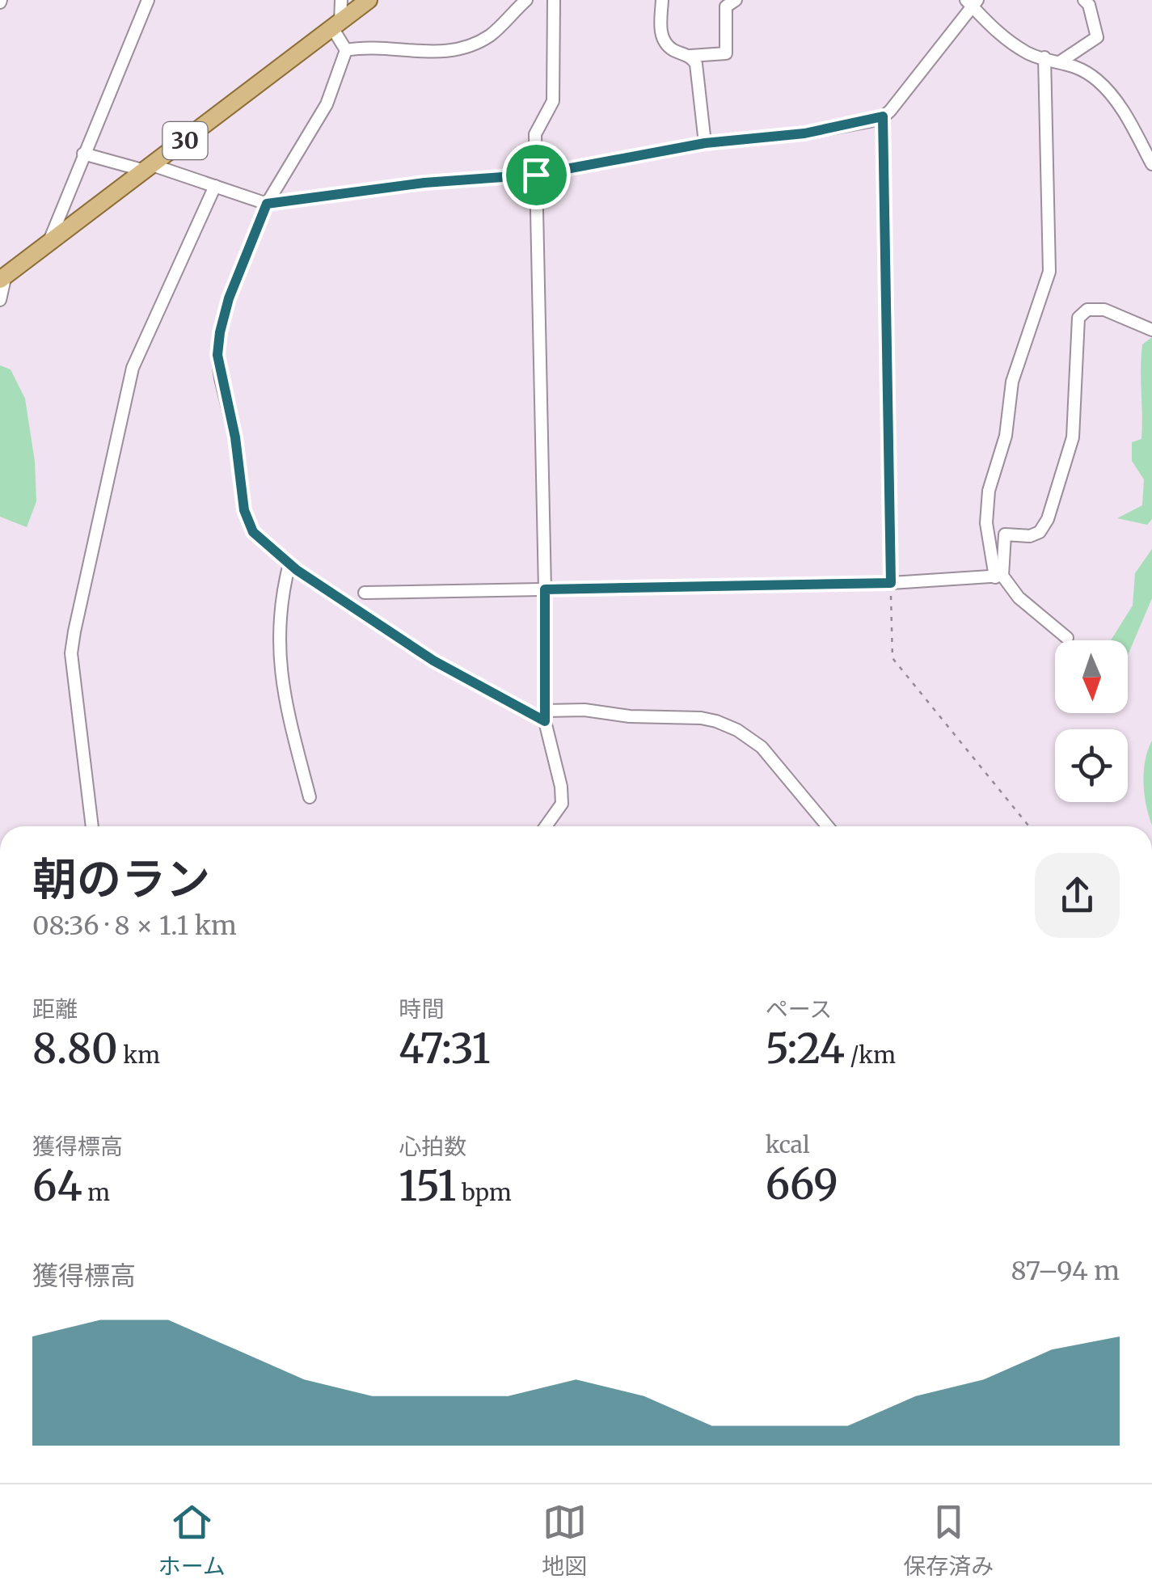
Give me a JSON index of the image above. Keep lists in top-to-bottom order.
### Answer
{
  "streets": {
    "main road": ["30"]
  },
  "north": "bottom",
  "page": {
    "heading": ["朝のラン", "08:36 · 8 × 1.1 km"],
    "stats": [
      ["距離", "8.80 km"],
      ["時間", "47:31"],
      ["ペース", "5:24 /km"],
      ["獲得標高", "64 m"],
      ["心拍数", "151 bpm"],
      ["kcal", "669"]
    ],
    "chart": ["獲得標高", "87–94 m"],
    "tabs": ["ホーム", "地図", "保存済み"]
  }
}
